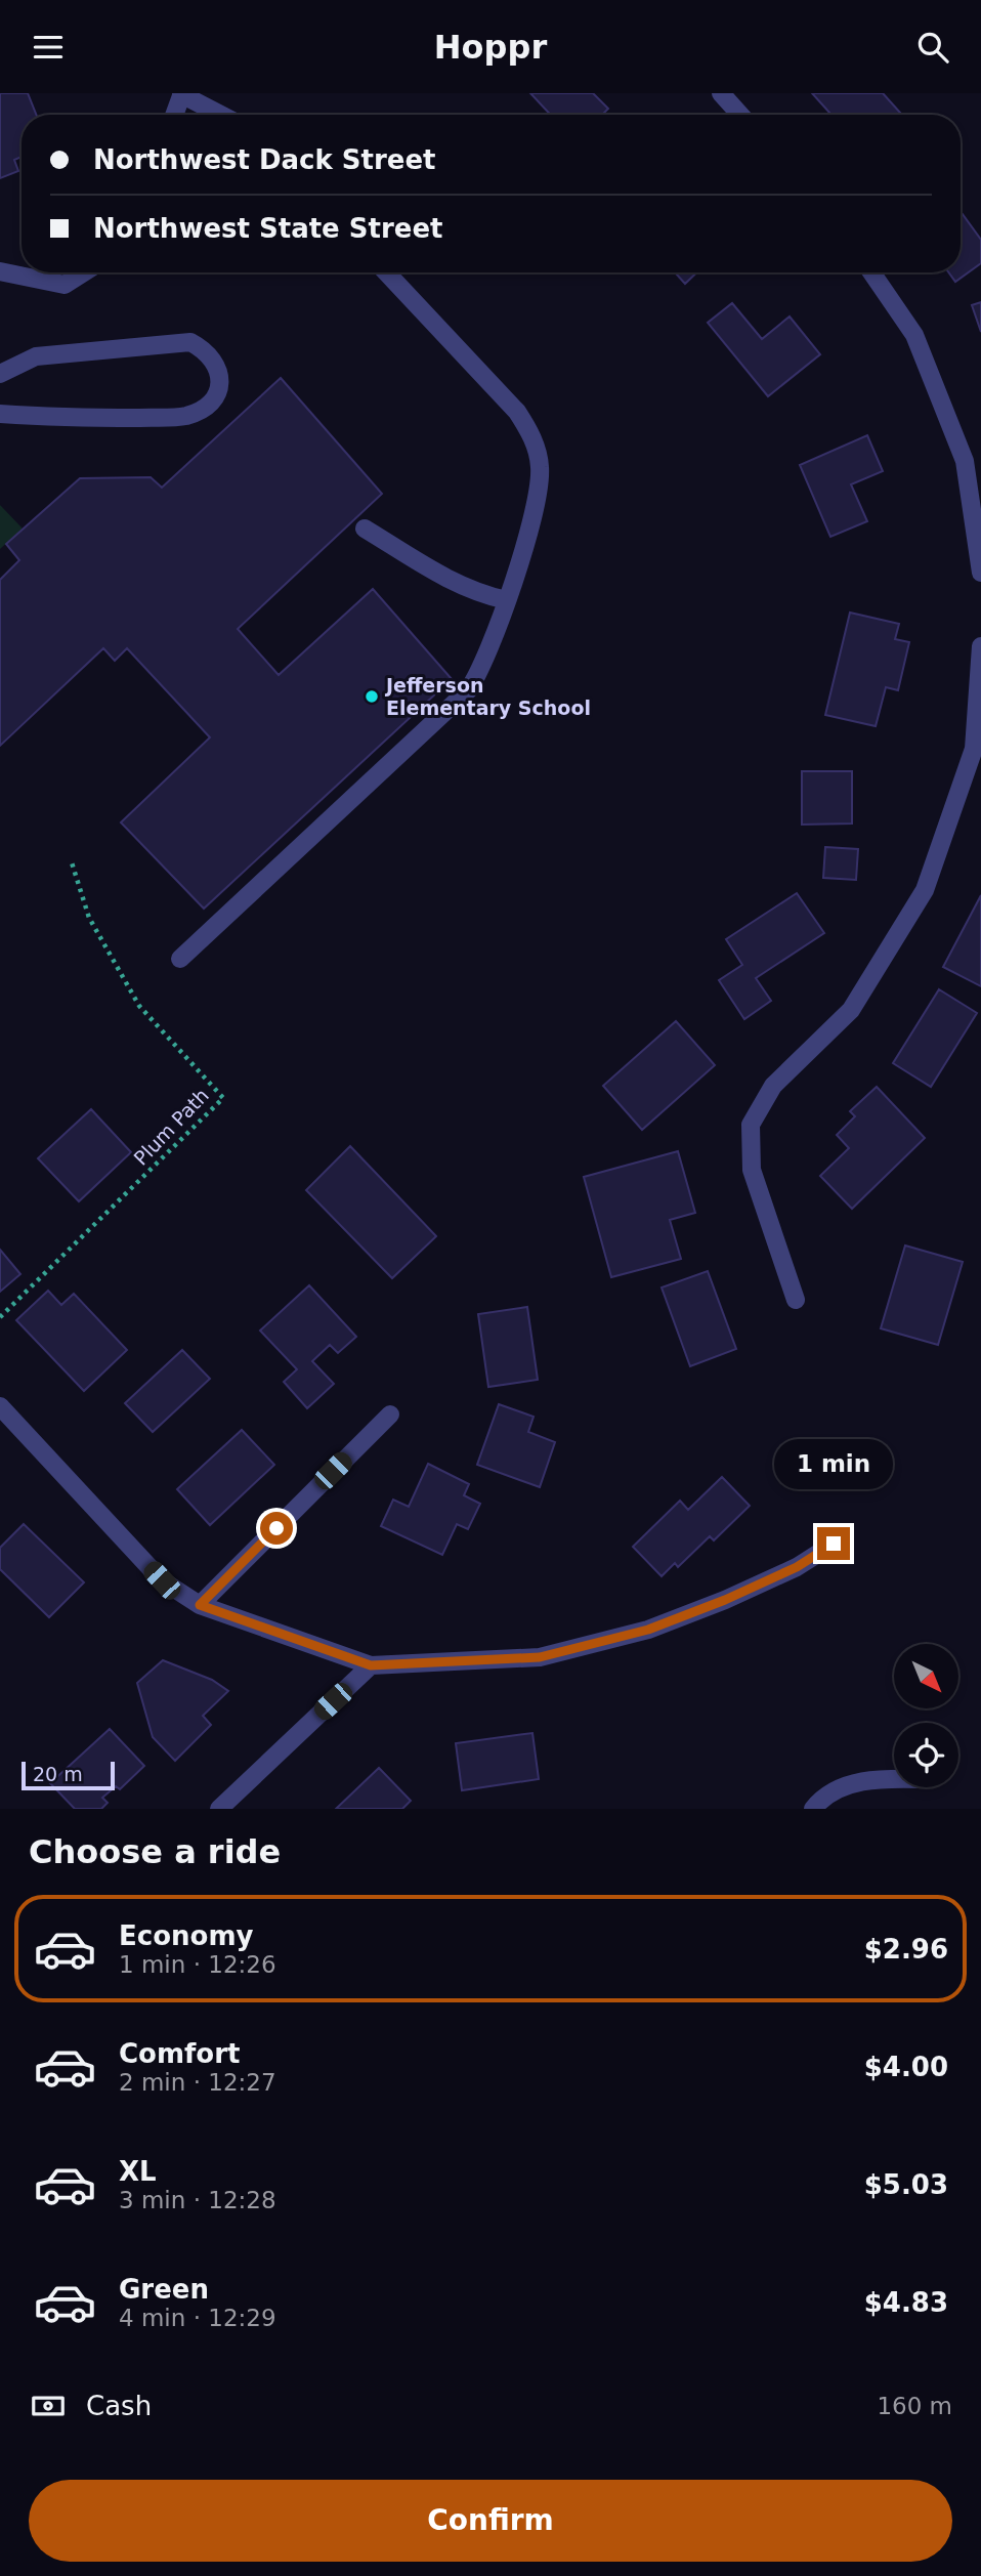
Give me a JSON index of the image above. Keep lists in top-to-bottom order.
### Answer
{
  "streets": {
    "path": ["Plum Path"]
  },
  "places": ["Jefferson Elementary School"],
  "scale_bar": "20 m",
  "north": "bottom right",
  "page": {
    "header": "Hoppr",
    "banner": ["Northwest Dack Street", "Northwest State Street"],
    "bubble": "1 min",
    "scale": "20 m",
    "heading": "Choose a ride",
    "list": [
      {
        "name": "Economy",
        "note": "1 min · 12:26",
        "value": "$2.96"
      },
      {
        "name": "Comfort",
        "note": "2 min · 12:27",
        "value": "$4.00"
      },
      {
        "name": "XL",
        "note": "3 min · 12:28",
        "value": "$5.03"
      },
      {
        "name": "Green",
        "note": "4 min · 12:29",
        "value": "$4.83"
      }
    ],
    "pay": ["Cash", "160 m"],
    "buttons": "Confirm"
  }
}
